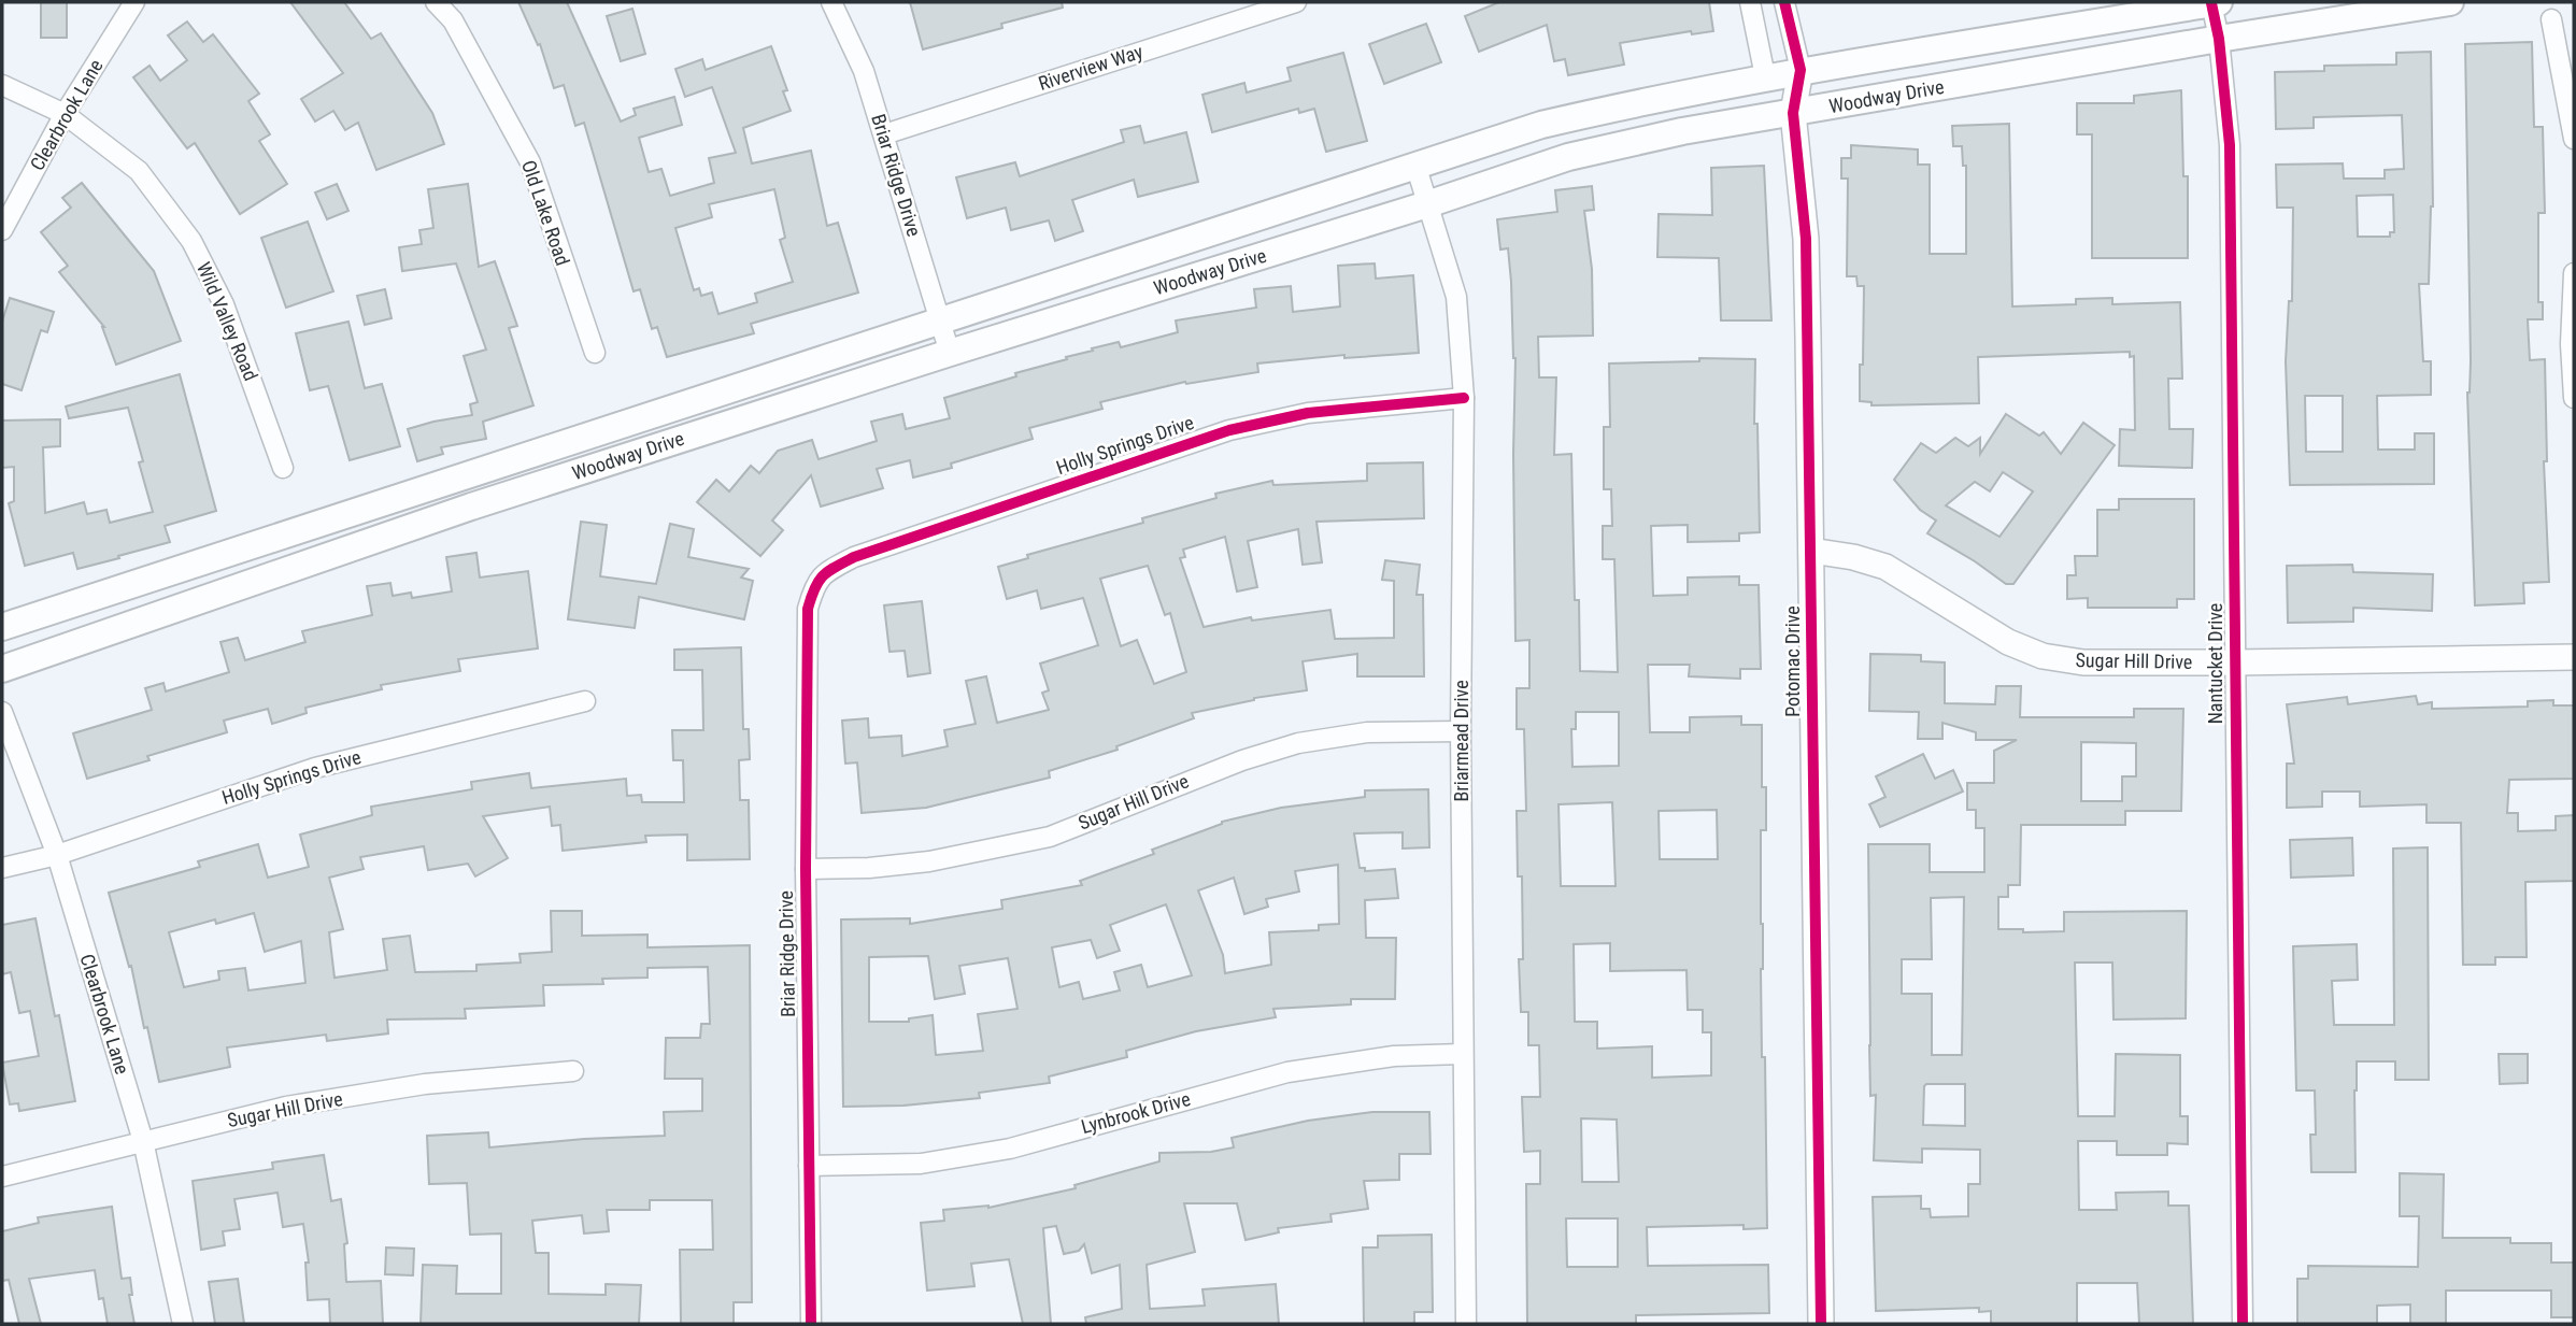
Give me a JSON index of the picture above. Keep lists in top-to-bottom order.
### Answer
{
  "streets": {
    "main road": ["Woodway Drive"],
    "street": [
      "Riverview Way",
      "Clearbrook Lane",
      "Briar Ridge Drive",
      "Old Lake Road",
      "Wild Valley Road",
      "Holly Springs Drive",
      "Potomac Drive",
      "Sugar Hill Drive",
      "Nantucket Drive",
      "Briarmead Drive",
      "Lynbrook Drive"
    ]
  },
  "crossings": [
    ["Riverview Way", "Briar Ridge Drive"],
    ["Woodway Drive", "Briar Ridge Drive"],
    ["Woodway Drive", "Potomac Drive"],
    ["Woodway Drive", "Nantucket Drive"],
    ["Woodway Drive", "Briarmead Drive"],
    ["Clearbrook Lane", "Wild Valley Road"],
    ["Clearbrook Lane", "Holly Springs Drive"],
    ["Clearbrook Lane", "Sugar Hill Drive"],
    ["Briar Ridge Drive", "Holly Springs Drive"],
    ["Briar Ridge Drive", "Sugar Hill Drive"],
    ["Briar Ridge Drive", "Lynbrook Drive"],
    ["Holly Springs Drive", "Briarmead Drive"],
    ["Potomac Drive", "Sugar Hill Drive"],
    ["Sugar Hill Drive", "Nantucket Drive"],
    ["Sugar Hill Drive", "Briarmead Drive"],
    ["Briarmead Drive", "Lynbrook Drive"]
  ]
}
